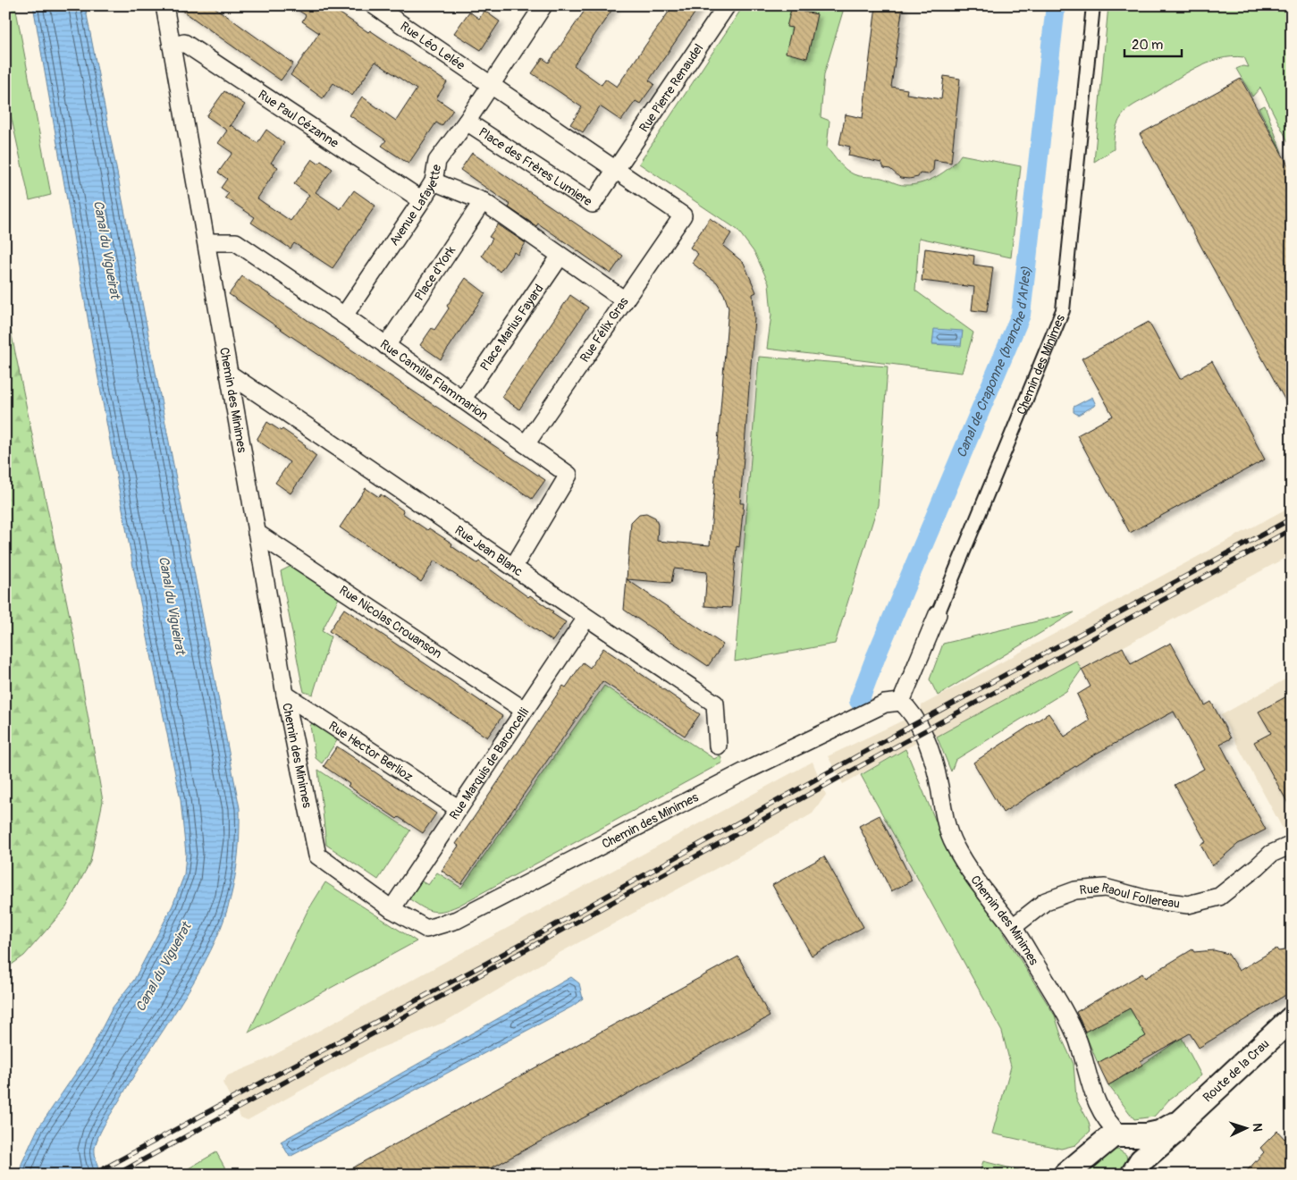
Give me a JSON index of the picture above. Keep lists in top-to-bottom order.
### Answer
{
  "streets": {
    "main road": ["Route de la Crau"],
    "street": [
      "Rue Léo Lelée",
      "Rue Pierre Renaudel",
      "Rue Paul Cézanne",
      "Place des Frères Lumiere",
      "Avenue Lafayette",
      "Place d'York",
      "Place Marius Fayard",
      "Rue Félix Gras",
      "Chemin des Minimes",
      "Rue Camille Flammarion",
      "Rue Jean Blanc",
      "Rue Nicolas Crouanson",
      "Rue Hector Berlioz",
      "Rue Marquis de Baroncelli",
      "Rue Raoul Follereau"
    ]
  },
  "crossings": [
    ["Rue Léo Lelée", "Rue Pierre Renaudel"],
    ["Rue Léo Lelée", "Place des Frères Lumiere"],
    ["Rue Léo Lelée", "Avenue Lafayette"],
    ["Rue Léo Lelée", "Rue Félix Gras"],
    ["Rue Pierre Renaudel", "Place des Frères Lumiere"],
    ["Rue Paul Cézanne", "Avenue Lafayette"],
    ["Rue Paul Cézanne", "Chemin des Minimes"],
    ["Place des Frères Lumiere", "Avenue Lafayette"],
    ["Avenue Lafayette", "Rue Camille Flammarion"],
    ["Place d'York", "Rue Camille Flammarion"],
    ["Place Marius Fayard", "Rue Camille Flammarion"],
    ["Rue Félix Gras", "Rue Camille Flammarion"],
    ["Chemin des Minimes", "Rue Camille Flammarion"],
    ["Chemin des Minimes", "Rue Jean Blanc"],
    ["Chemin des Minimes", "Rue Nicolas Crouanson"],
    ["Chemin des Minimes", "Rue Hector Berlioz"],
    ["Chemin des Minimes", "Rue Marquis de Baroncelli"],
    ["Chemin des Minimes", "Rue Raoul Follereau"],
    ["Chemin des Minimes", "Route de la Crau"],
    ["Rue Camille Flammarion", "Rue Jean Blanc"],
    ["Rue Jean Blanc", "Rue Marquis de Baroncelli"],
    ["Rue Nicolas Crouanson", "Rue Marquis de Baroncelli"],
    ["Rue Hector Berlioz", "Rue Marquis de Baroncelli"]
  ],
  "water": ["Canal du Vigueirat", "Canal de Craponne (branche d'Arles)"],
  "scale_bar": "20 m",
  "north": "right"
}
